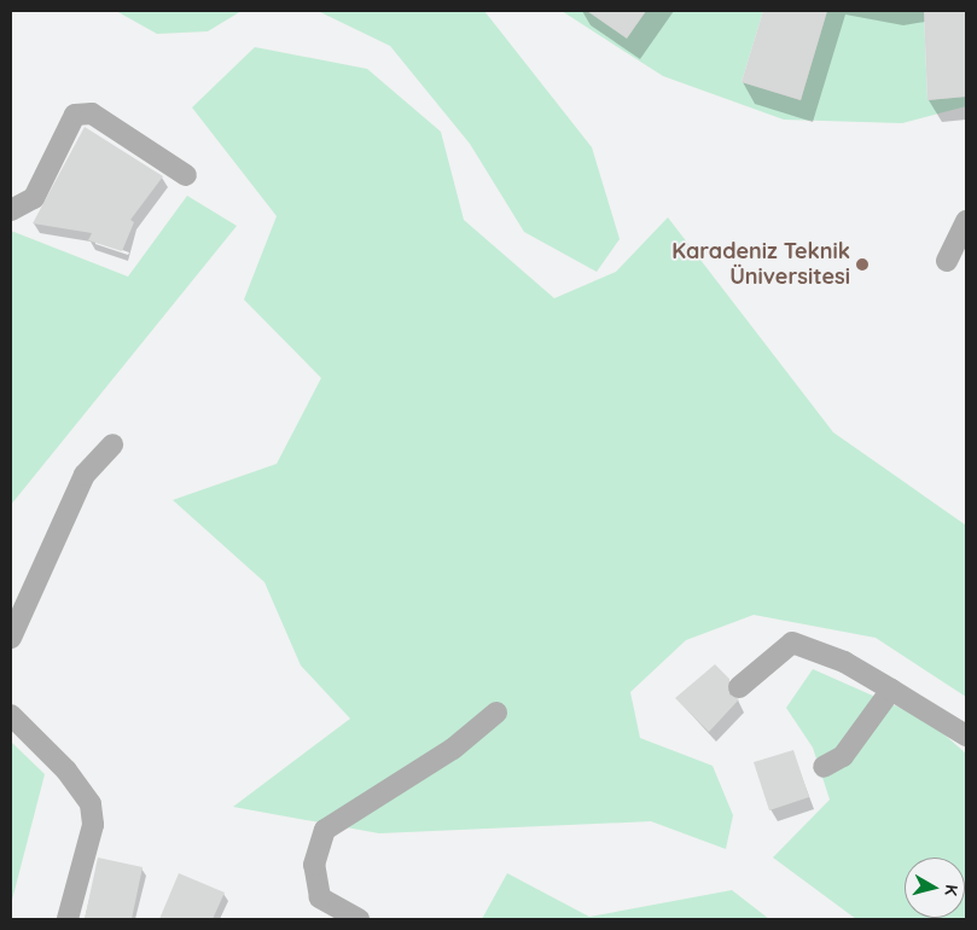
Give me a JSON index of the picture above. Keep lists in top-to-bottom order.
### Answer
{
  "places": ["Karadeniz Teknik Üniversitesi"],
  "north": "right"
}
